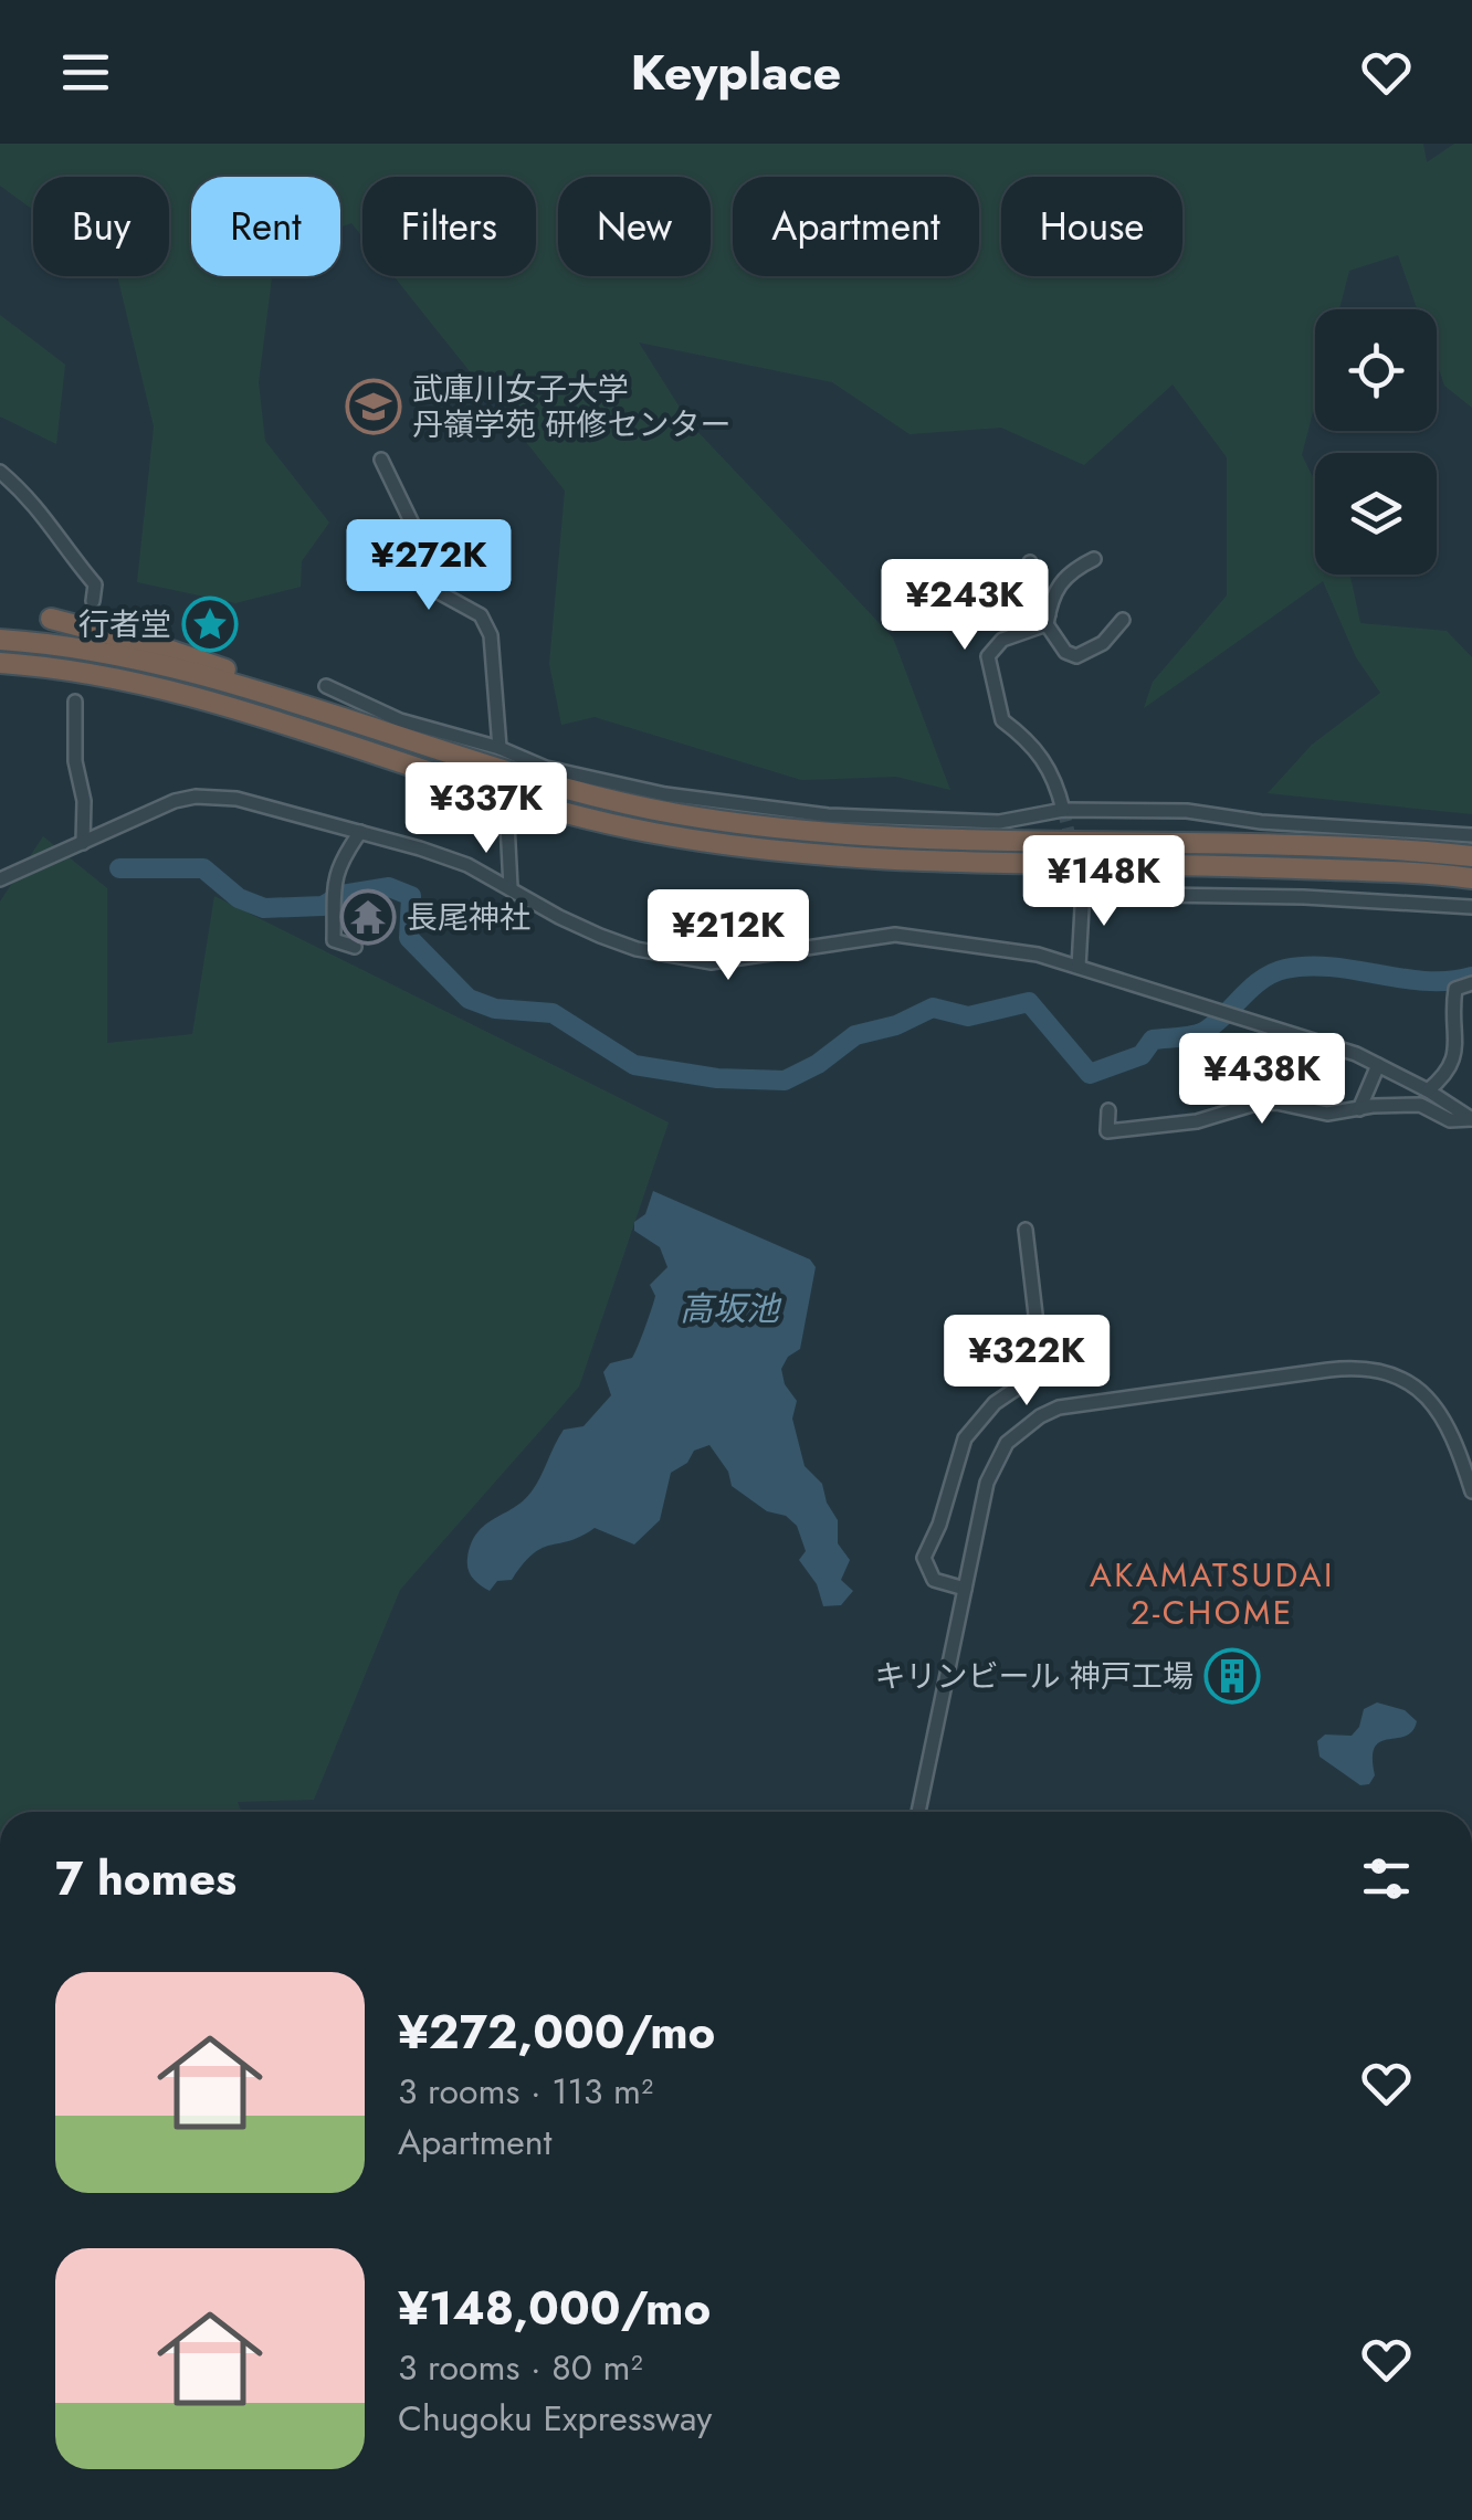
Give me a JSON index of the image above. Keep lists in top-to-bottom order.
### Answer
{
  "districts": ["AKAMATSUDAI 2-CHOME"],
  "water": ["高坂池"],
  "places": {
    "school or university": ["武庫川女子大学 丹嶺学苑 研修センター"],
    "place": ["行者堂"],
    "temple": ["長尾神社"],
    "building": ["キリンビール 神戸工場"]
  },
  "page": {
    "header": "Keyplace",
    "chip": [
      "Buy",
      "Rent",
      "Filters",
      "New",
      "Apartment",
      "House"
    ],
    "price": [
      "¥272K",
      "¥243K",
      "¥337K",
      "¥148K",
      "¥212K",
      "¥438K",
      "¥322K"
    ],
    "heading": "7 homes",
    "list": [
      {
        "name": "¥272,000/mo",
        "note": "3 rooms · 113 m² · Apartment"
      },
      {
        "name": "¥148,000/mo",
        "note": "3 rooms · 80 m² · Chugoku Expressway"
      }
    ]
  }
}
